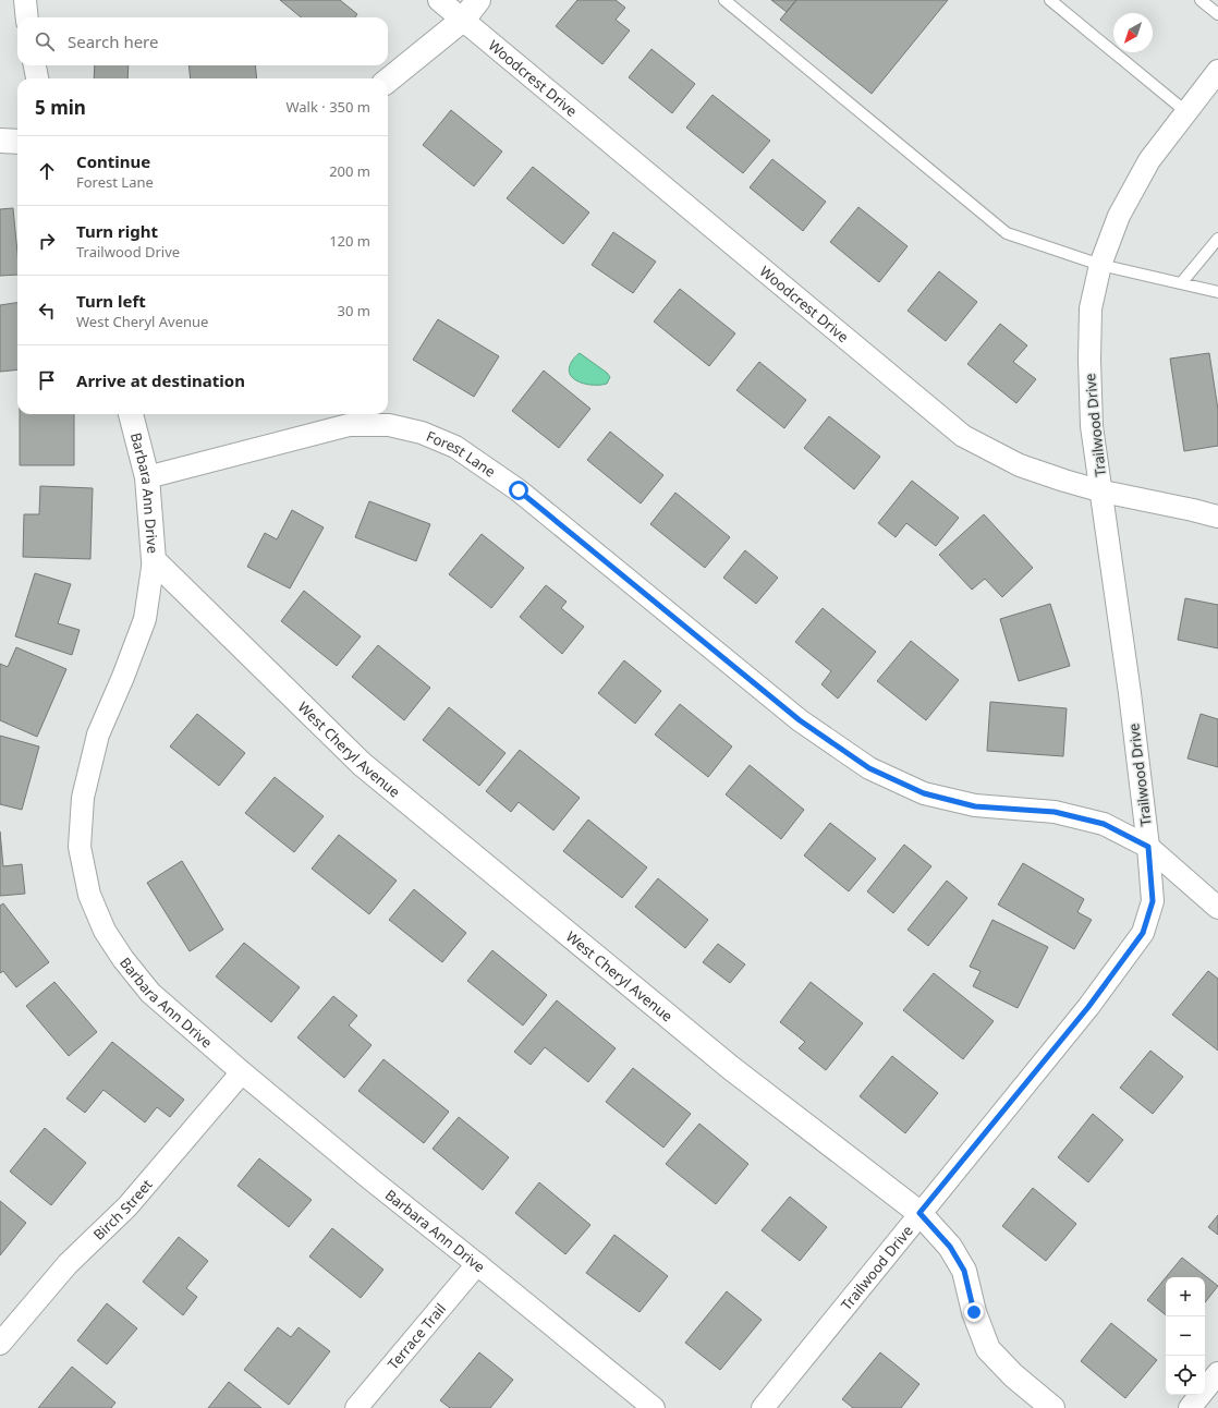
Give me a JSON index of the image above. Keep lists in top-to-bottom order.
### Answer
{
  "streets": {
    "street": [
      "Woodcrest Drive",
      "Trailwood Drive",
      "Forest Lane",
      "Barbara Ann Drive",
      "West Cheryl Avenue",
      "Birch Street",
      "Terrace Trail"
    ]
  },
  "crossings": [
    ["Woodcrest Drive", "Trailwood Drive"],
    ["Trailwood Drive", "Forest Lane"],
    ["Trailwood Drive", "West Cheryl Avenue"],
    ["Forest Lane", "Barbara Ann Drive"],
    ["Barbara Ann Drive", "West Cheryl Avenue"],
    ["Barbara Ann Drive", "Birch Street"],
    ["Barbara Ann Drive", "Terrace Trail"]
  ],
  "north": "bottom left",
  "page": {
    "search": "Search here",
    "heading": ["5 min", "Walk · 350 m"],
    "list": [
      ["Continue", "Forest Lane", "200 m"],
      ["Turn right", "Trailwood Drive", "120 m"],
      ["Turn left", "West Cheryl Avenue", "30 m"],
      "Arrive at destination"
    ],
    "map_buttons": ["+", "−"]
  }
}
